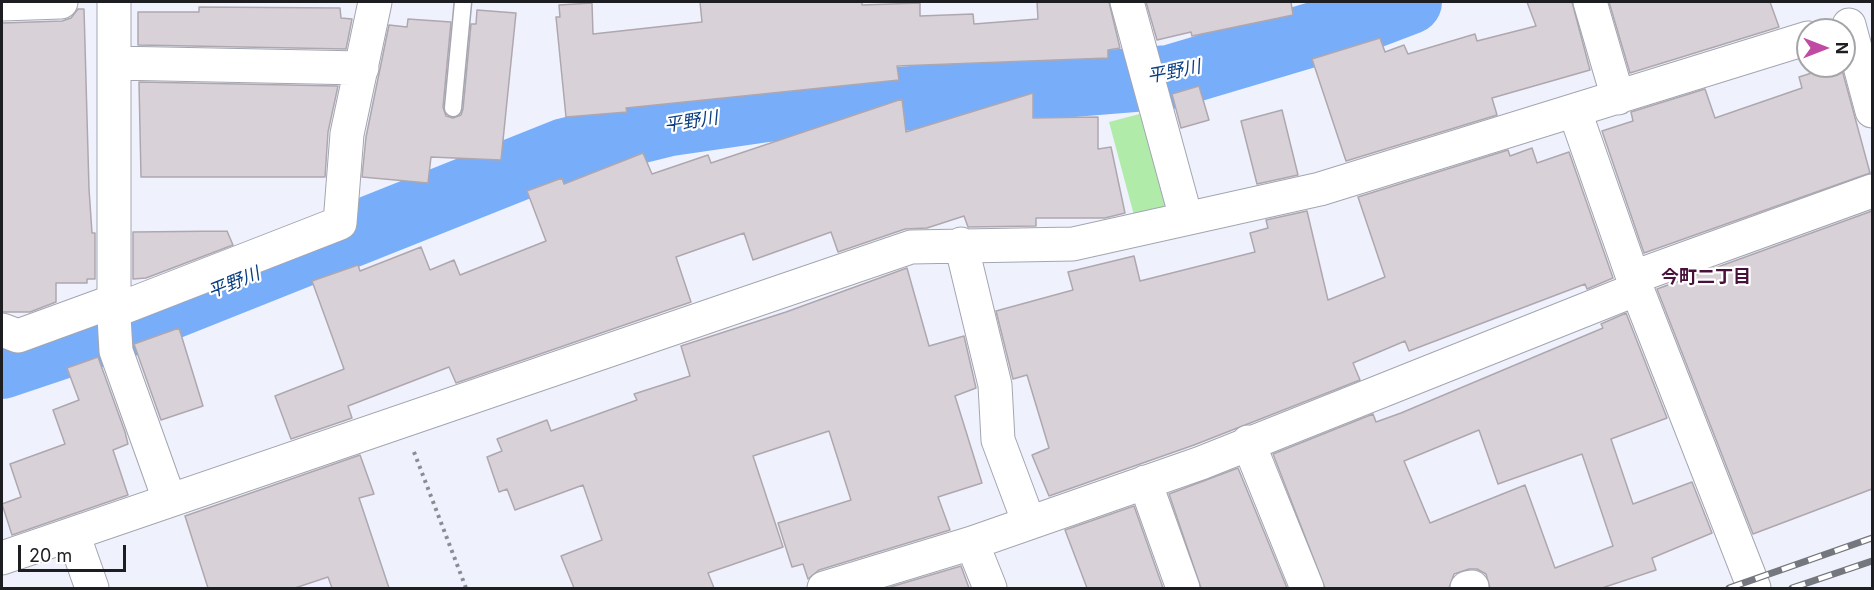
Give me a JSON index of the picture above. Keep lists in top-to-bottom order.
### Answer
{
  "districts": ["今町二丁目"],
  "water": ["平野川"],
  "scale_bar": "20 m",
  "north": "right"
}
